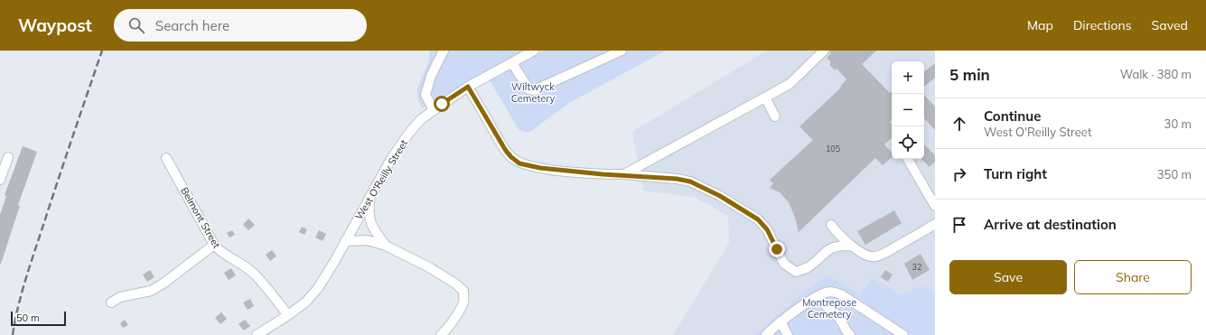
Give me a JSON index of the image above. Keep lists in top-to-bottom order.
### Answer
{
  "streets": {
    "street": ["West O'Reilly Street", "Belmont Street"]
  },
  "crossings": [
    ["West O'Reilly Street", "Belmont Street"]
  ],
  "parks": ["Wiltwyck Cemetery", "Montrepose Cemetery"],
  "house_numbers": ["105", "32"],
  "scale_bar": "50 m",
  "page": {
    "header": "Waypost",
    "search": "Search here",
    "nav": ["Map", "Directions", "Saved"],
    "heading": ["5 min", "Walk · 380 m"],
    "map_buttons": ["+", "−"],
    "list": [
      ["Continue", "West O'Reilly Street", "30 m"],
      ["Turn right", "350 m"],
      "Arrive at destination"
    ],
    "buttons": ["Save", "Share"],
    "scale": "50 m"
  }
}
